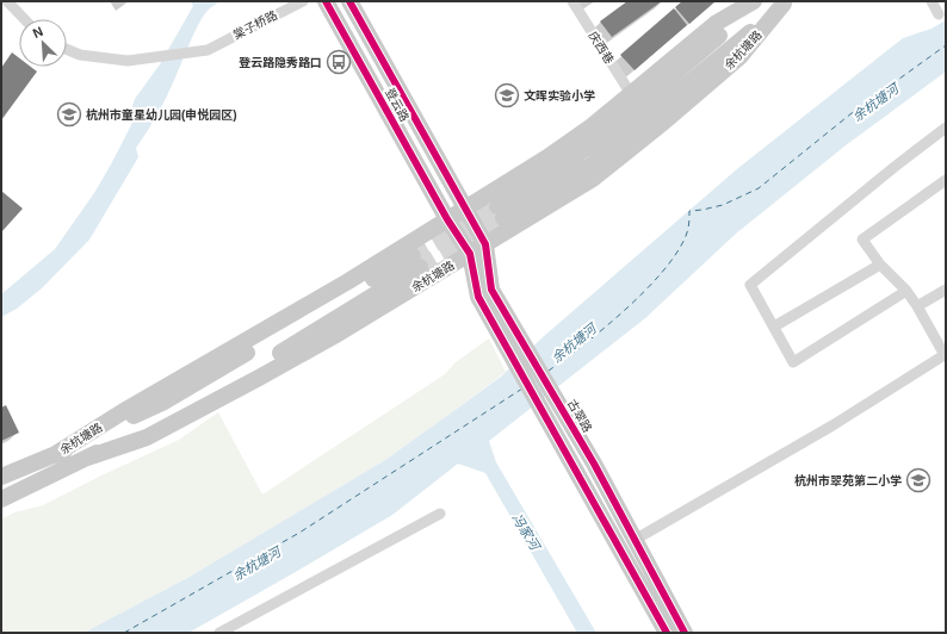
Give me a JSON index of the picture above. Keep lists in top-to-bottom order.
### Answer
{
  "streets": {
    "main road": ["余杭塘路", "登云路", "古翠路"],
    "street": ["棠子桥路", "庆西巷"]
  },
  "crossings": [
    ["庆西巷", "余杭塘路"],
    ["余杭塘路", "登云路"],
    ["余杭塘路", "古翠路"],
    ["登云路", "古翠路"]
  ],
  "water": ["余杭塘河", "冯家河"],
  "places": {
    "bus stop": ["登云路隐秀路口"],
    "school or university": ["文晖实验小学", "杭州市童星幼儿园(申悦园区)", "杭州市翠苑第二小学"]
  },
  "north": "top left"
}
